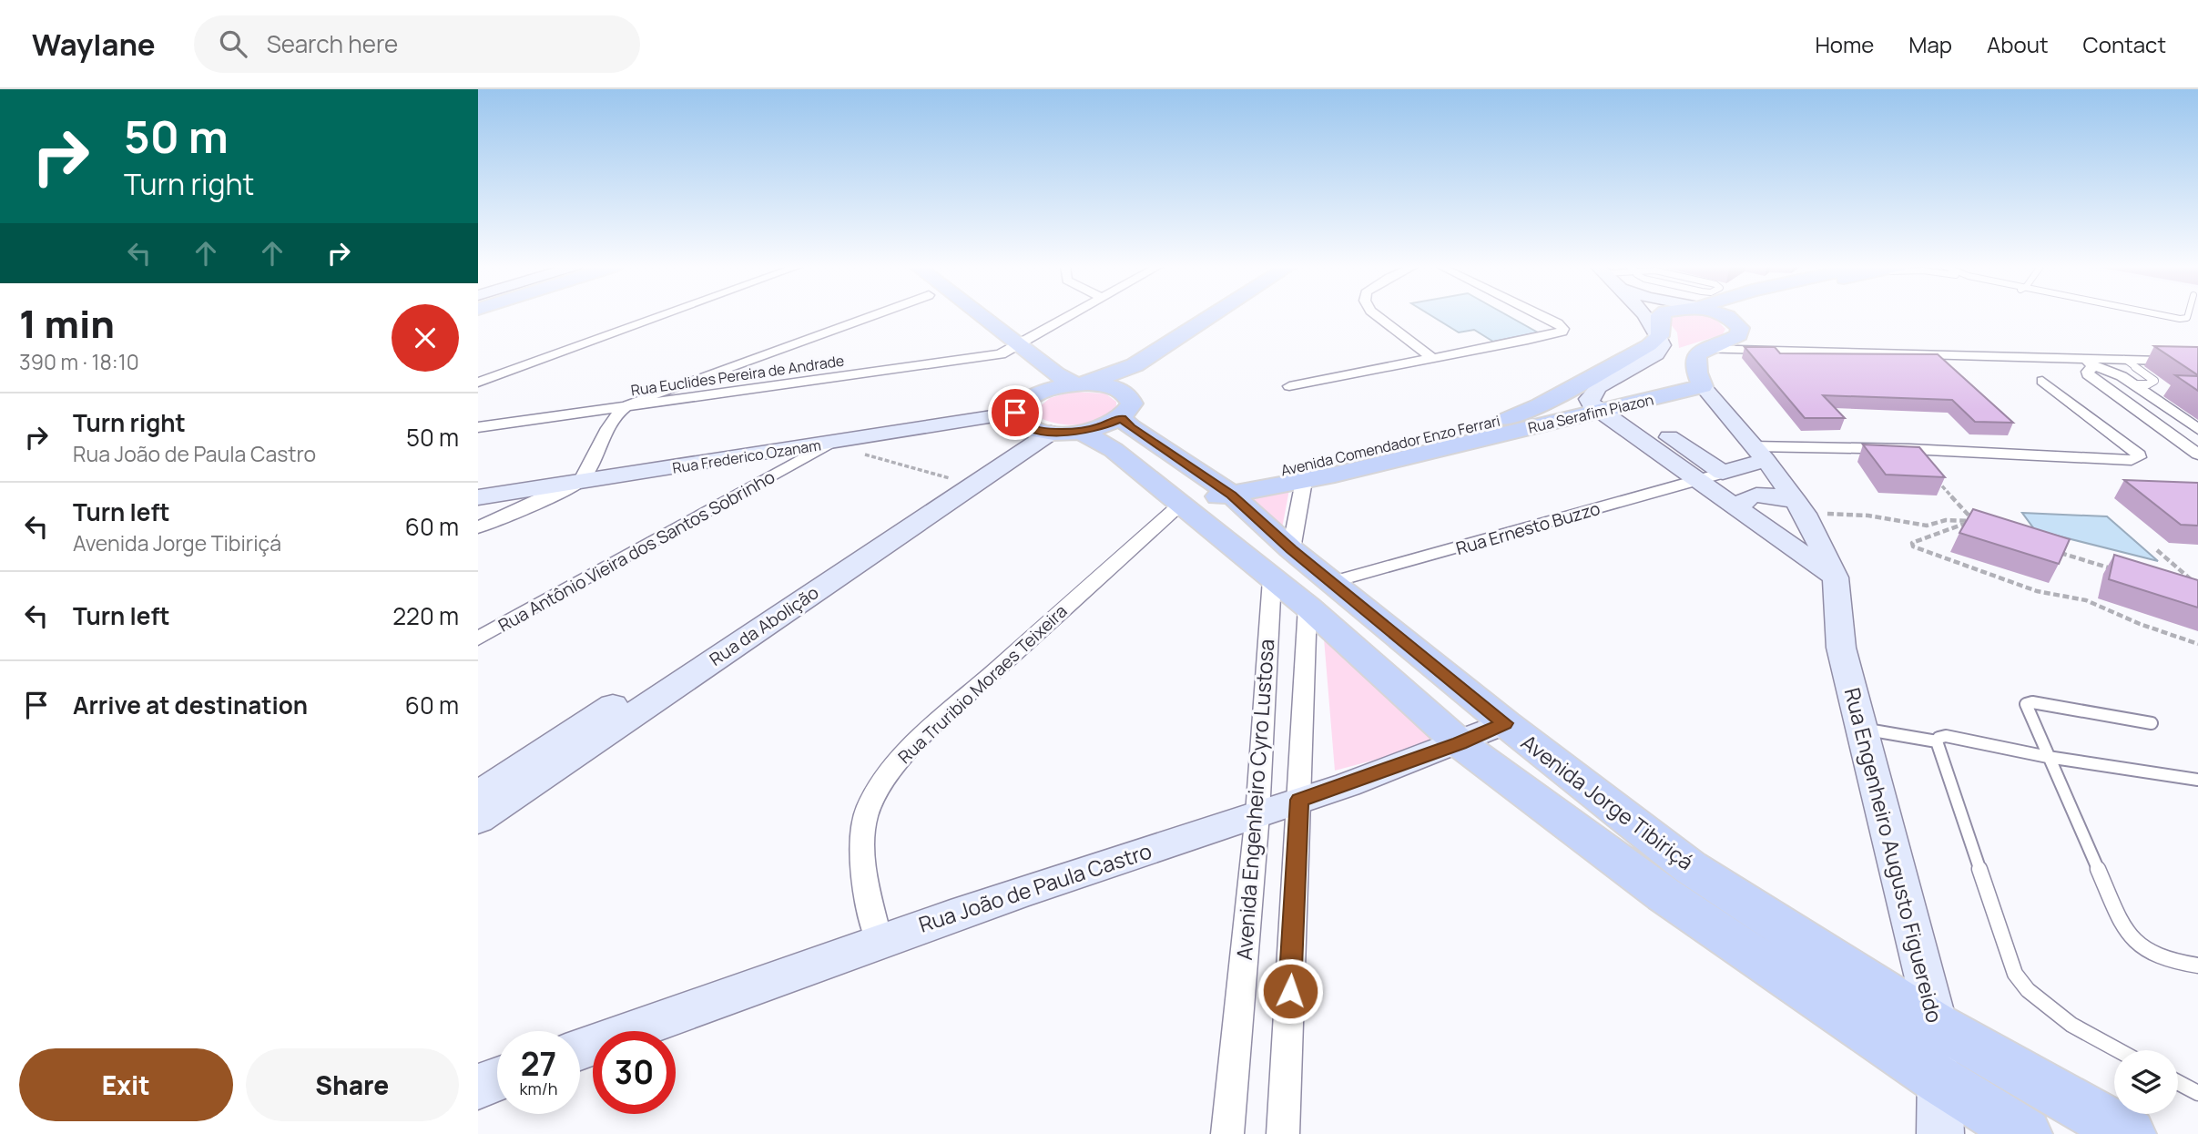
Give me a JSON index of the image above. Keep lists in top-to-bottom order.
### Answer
{
  "streets": {
    "main road": [
      "Rua Serafim Piazon",
      "Avenida Comendador Enzo Ferrari",
      "Rua Frederico Ozanam",
      "Rua da Abolição",
      "Avenida Jorge Tibiriçá",
      "Rua Engenheiro Augusto Figuereido",
      "Rua João de Paula Castro"
    ],
    "street": [
      "Rua Euclides Pereira de Andrade",
      "Rua Ernesto Buzzo",
      "Rua Antônio Vieira dos Santos Sobrinho",
      "Rua Truribio Moraes Teixeira",
      "Avenida Engenheiro Cyro Lustosa"
    ]
  },
  "crossings": [
    ["Rua Serafim Piazon", "Avenida Engenheiro Cyro Lustosa"],
    ["Rua Serafim Piazon", "Avenida Jorge Tibiriçá"],
    ["Rua Serafim Piazon", "Rua Engenheiro Augusto Figuereido"],
    ["Avenida Comendador Enzo Ferrari", "Avenida Jorge Tibiriçá"],
    ["Rua Frederico Ozanam", "Rua Antônio Vieira dos Santos Sobrinho"],
    ["Rua Frederico Ozanam", "Rua da Abolição"],
    ["Rua Frederico Ozanam", "Avenida Jorge Tibiriçá"],
    ["Rua Ernesto Buzzo", "Avenida Jorge Tibiriçá"],
    ["Rua da Abolição", "Avenida Jorge Tibiriçá"],
    ["Rua Truribio Moraes Teixeira", "Avenida Jorge Tibiriçá"],
    ["Rua Truribio Moraes Teixeira", "Rua João de Paula Castro"],
    ["Avenida Engenheiro Cyro Lustosa", "Avenida Jorge Tibiriçá"],
    ["Avenida Engenheiro Cyro Lustosa", "Rua João de Paula Castro"],
    ["Avenida Jorge Tibiriçá", "Rua Engenheiro Augusto Figuereido"],
    ["Avenida Jorge Tibiriçá", "Rua João de Paula Castro"]
  ],
  "page": {
    "header": "Waylane",
    "search": "Search here",
    "nav": [
      "Home",
      "Map",
      "About",
      "Contact"
    ],
    "turn": ["50 m", "Turn right"],
    "heading": ["1 min", "390 m · 18:10"],
    "list": [
      {
        "name": "Turn right",
        "note": "Rua João de Paula Castro",
        "value": "50 m"
      },
      {
        "name": "Turn left",
        "note": "Avenida Jorge Tibiriçá",
        "value": "60 m"
      },
      {
        "name": "Turn left",
        "value": "220 m"
      },
      {
        "name": "Arrive at destination",
        "value": "60 m"
      }
    ],
    "speed": "27 km/h",
    "limit": "30",
    "buttons": ["Exit", "Share"]
  }
}
